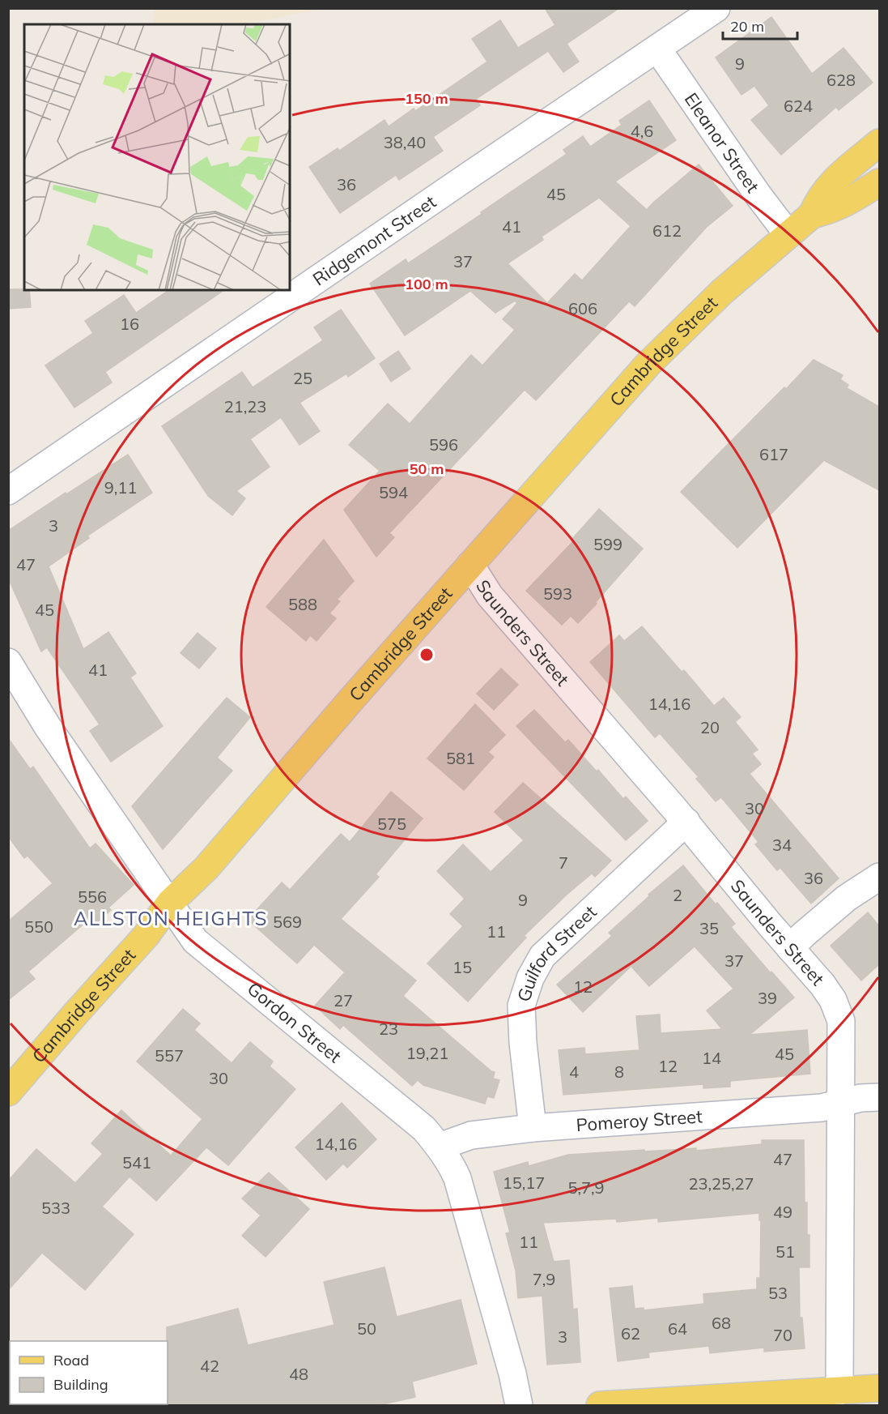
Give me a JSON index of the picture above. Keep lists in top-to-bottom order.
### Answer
{
  "streets": {
    "main road": ["Cambridge Street"],
    "street": [
      "Eleanor Street",
      "Ridgemont Street",
      "Saunders Street",
      "Guilford Street",
      "Gordon Street",
      "Pomeroy Street"
    ]
  },
  "crossings": [
    ["Eleanor Street", "Ridgemont Street"],
    ["Eleanor Street", "Cambridge Street"],
    ["Cambridge Street", "Saunders Street"],
    ["Cambridge Street", "Gordon Street"],
    ["Saunders Street", "Guilford Street"],
    ["Saunders Street", "Pomeroy Street"],
    ["Guilford Street", "Pomeroy Street"],
    ["Gordon Street", "Pomeroy Street"]
  ],
  "districts": ["ALLSTON HEIGHTS"],
  "house_numbers": [
    "9",
    "628",
    "624",
    "4,6",
    "38,40",
    "36",
    "45",
    "41",
    "612",
    "37",
    "606",
    "16",
    "25",
    "21,23",
    "596",
    "617",
    "9,11",
    "594",
    "3",
    "599",
    "47",
    "593",
    "588",
    "45",
    "41",
    "14,16",
    "20",
    "581",
    "30",
    "575",
    "34",
    "7",
    "36",
    "2",
    "556",
    "9",
    "569",
    "550",
    "35",
    "11",
    "37",
    "15",
    "12",
    "39",
    "27",
    "23",
    "19,21",
    "45",
    "557",
    "14",
    "12",
    "4",
    "8",
    "30",
    "14,16",
    "47",
    "541",
    "15,17",
    "23,25,27",
    "5,7,9",
    "533",
    "49",
    "11",
    "51",
    "7,9",
    "53",
    "68",
    "50",
    "64",
    "62",
    "70",
    "3",
    "42",
    "48"
  ],
  "legend": ["Road", "Building"],
  "scale_bar": "20 m",
  "rings": ["150 m", "100 m", "50 m"]
}
